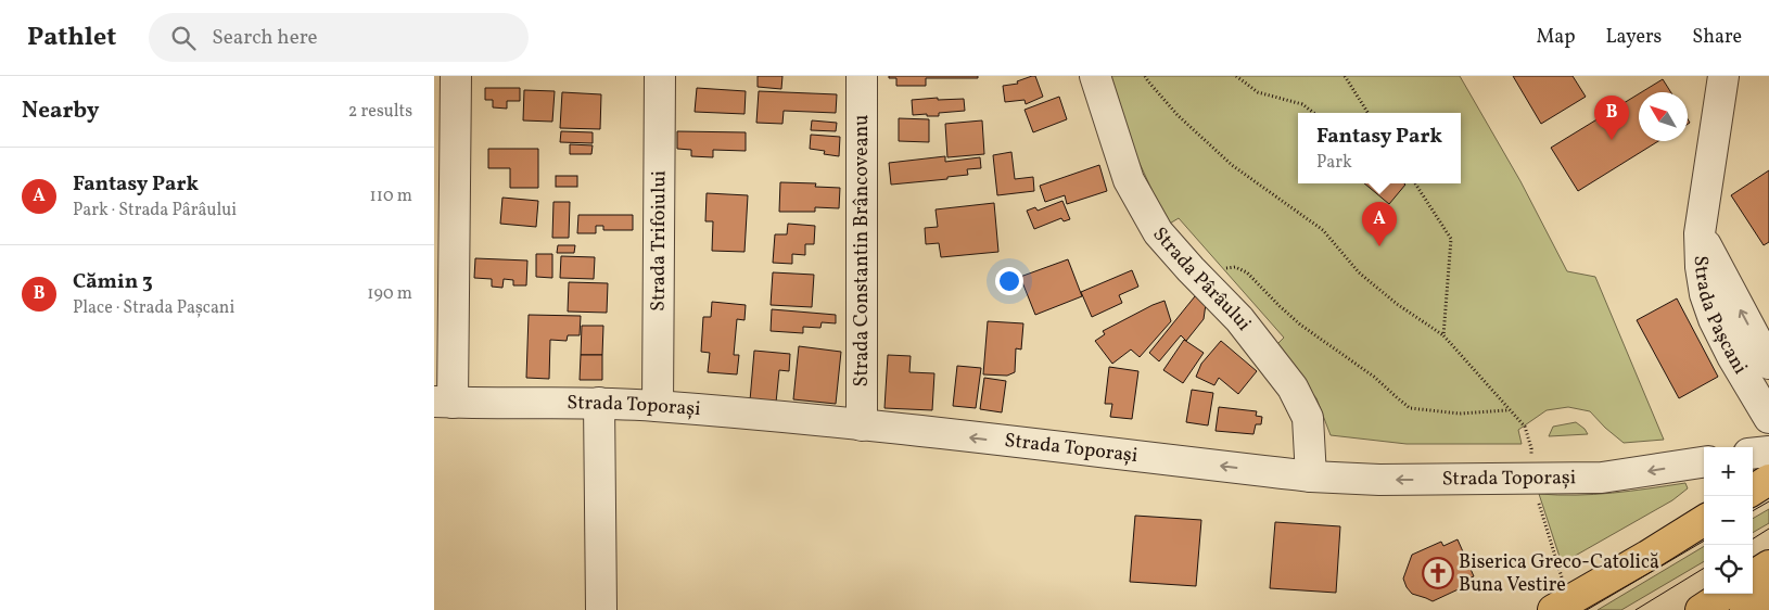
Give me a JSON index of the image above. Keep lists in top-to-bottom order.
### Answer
{
  "streets": {
    "street": [
      "Strada Trifoiului",
      "Strada Constantin Brâncoveanu",
      "Strada Pârâului",
      "Strada Pașcani",
      "Strada Toporași"
    ]
  },
  "crossings": [
    ["Strada Trifoiului", "Strada Toporași"],
    ["Strada Constantin Brâncoveanu", "Strada Toporași"],
    ["Strada Pârâului", "Strada Toporași"]
  ],
  "one_way": ["Strada Toporași"],
  "places": {
    "church": ["Biserica Greco-Catolică Buna Vestire"]
  },
  "north": "top left",
  "page": {
    "header": "Pathlet",
    "search": "Search here",
    "nav": ["Map", "Layers", "Share"],
    "heading": ["Nearby", "2 results"],
    "pins": ["B", "A"],
    "popup": ["Fantasy Park", "Park"],
    "list": [
      {
        "mark": "A",
        "name": "Fantasy Park",
        "note": "Park · Strada Pârâului",
        "value": "110 m"
      },
      {
        "mark": "B",
        "name": "Cămin 3",
        "note": "Place · Strada Pașcani",
        "value": "190 m"
      }
    ],
    "map_buttons": ["+", "−"]
  }
}
